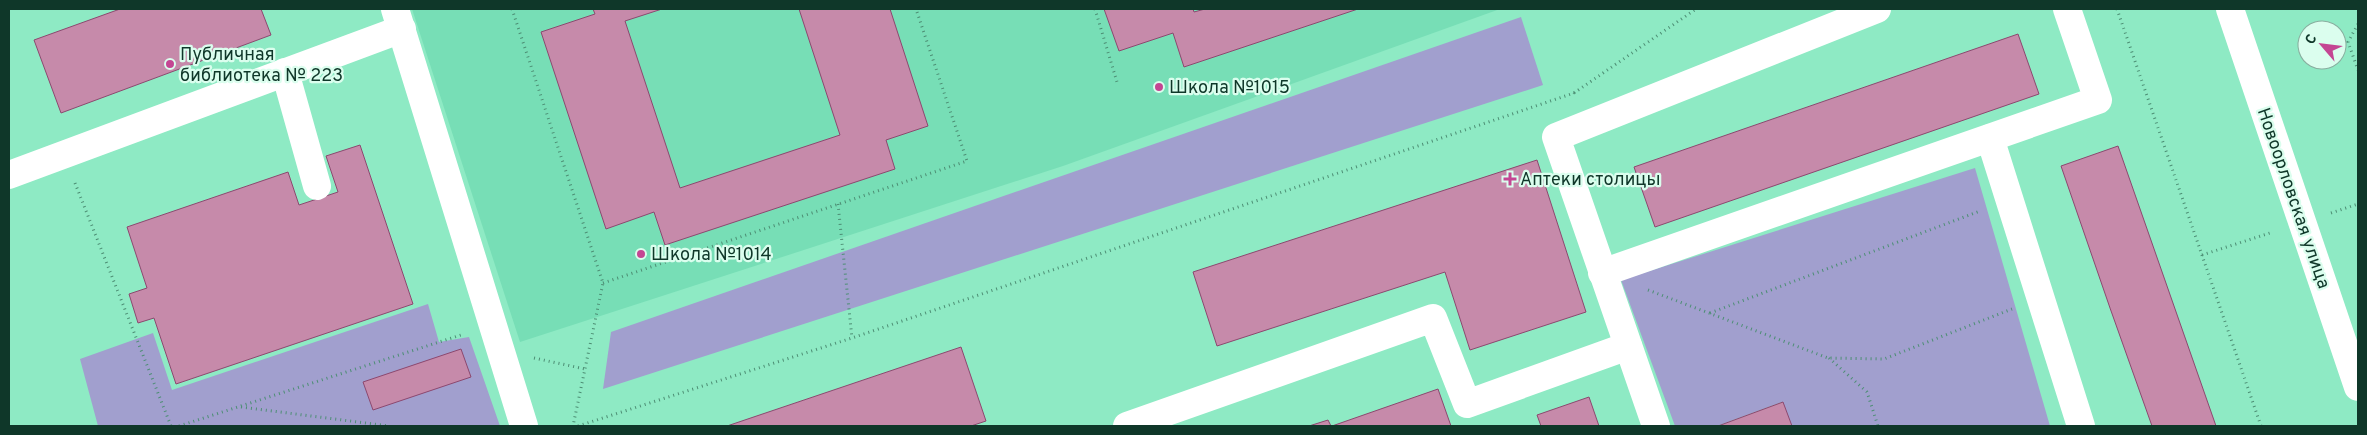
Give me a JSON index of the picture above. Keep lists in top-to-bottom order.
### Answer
{
  "streets": {
    "street": ["Новоорловская улица"]
  },
  "places": {
    "other": ["Публичная библиотека № 223", "Школа №1015", "Школа №1014"],
    "health": ["Аптеки столицы"]
  },
  "north": "top left"
}
